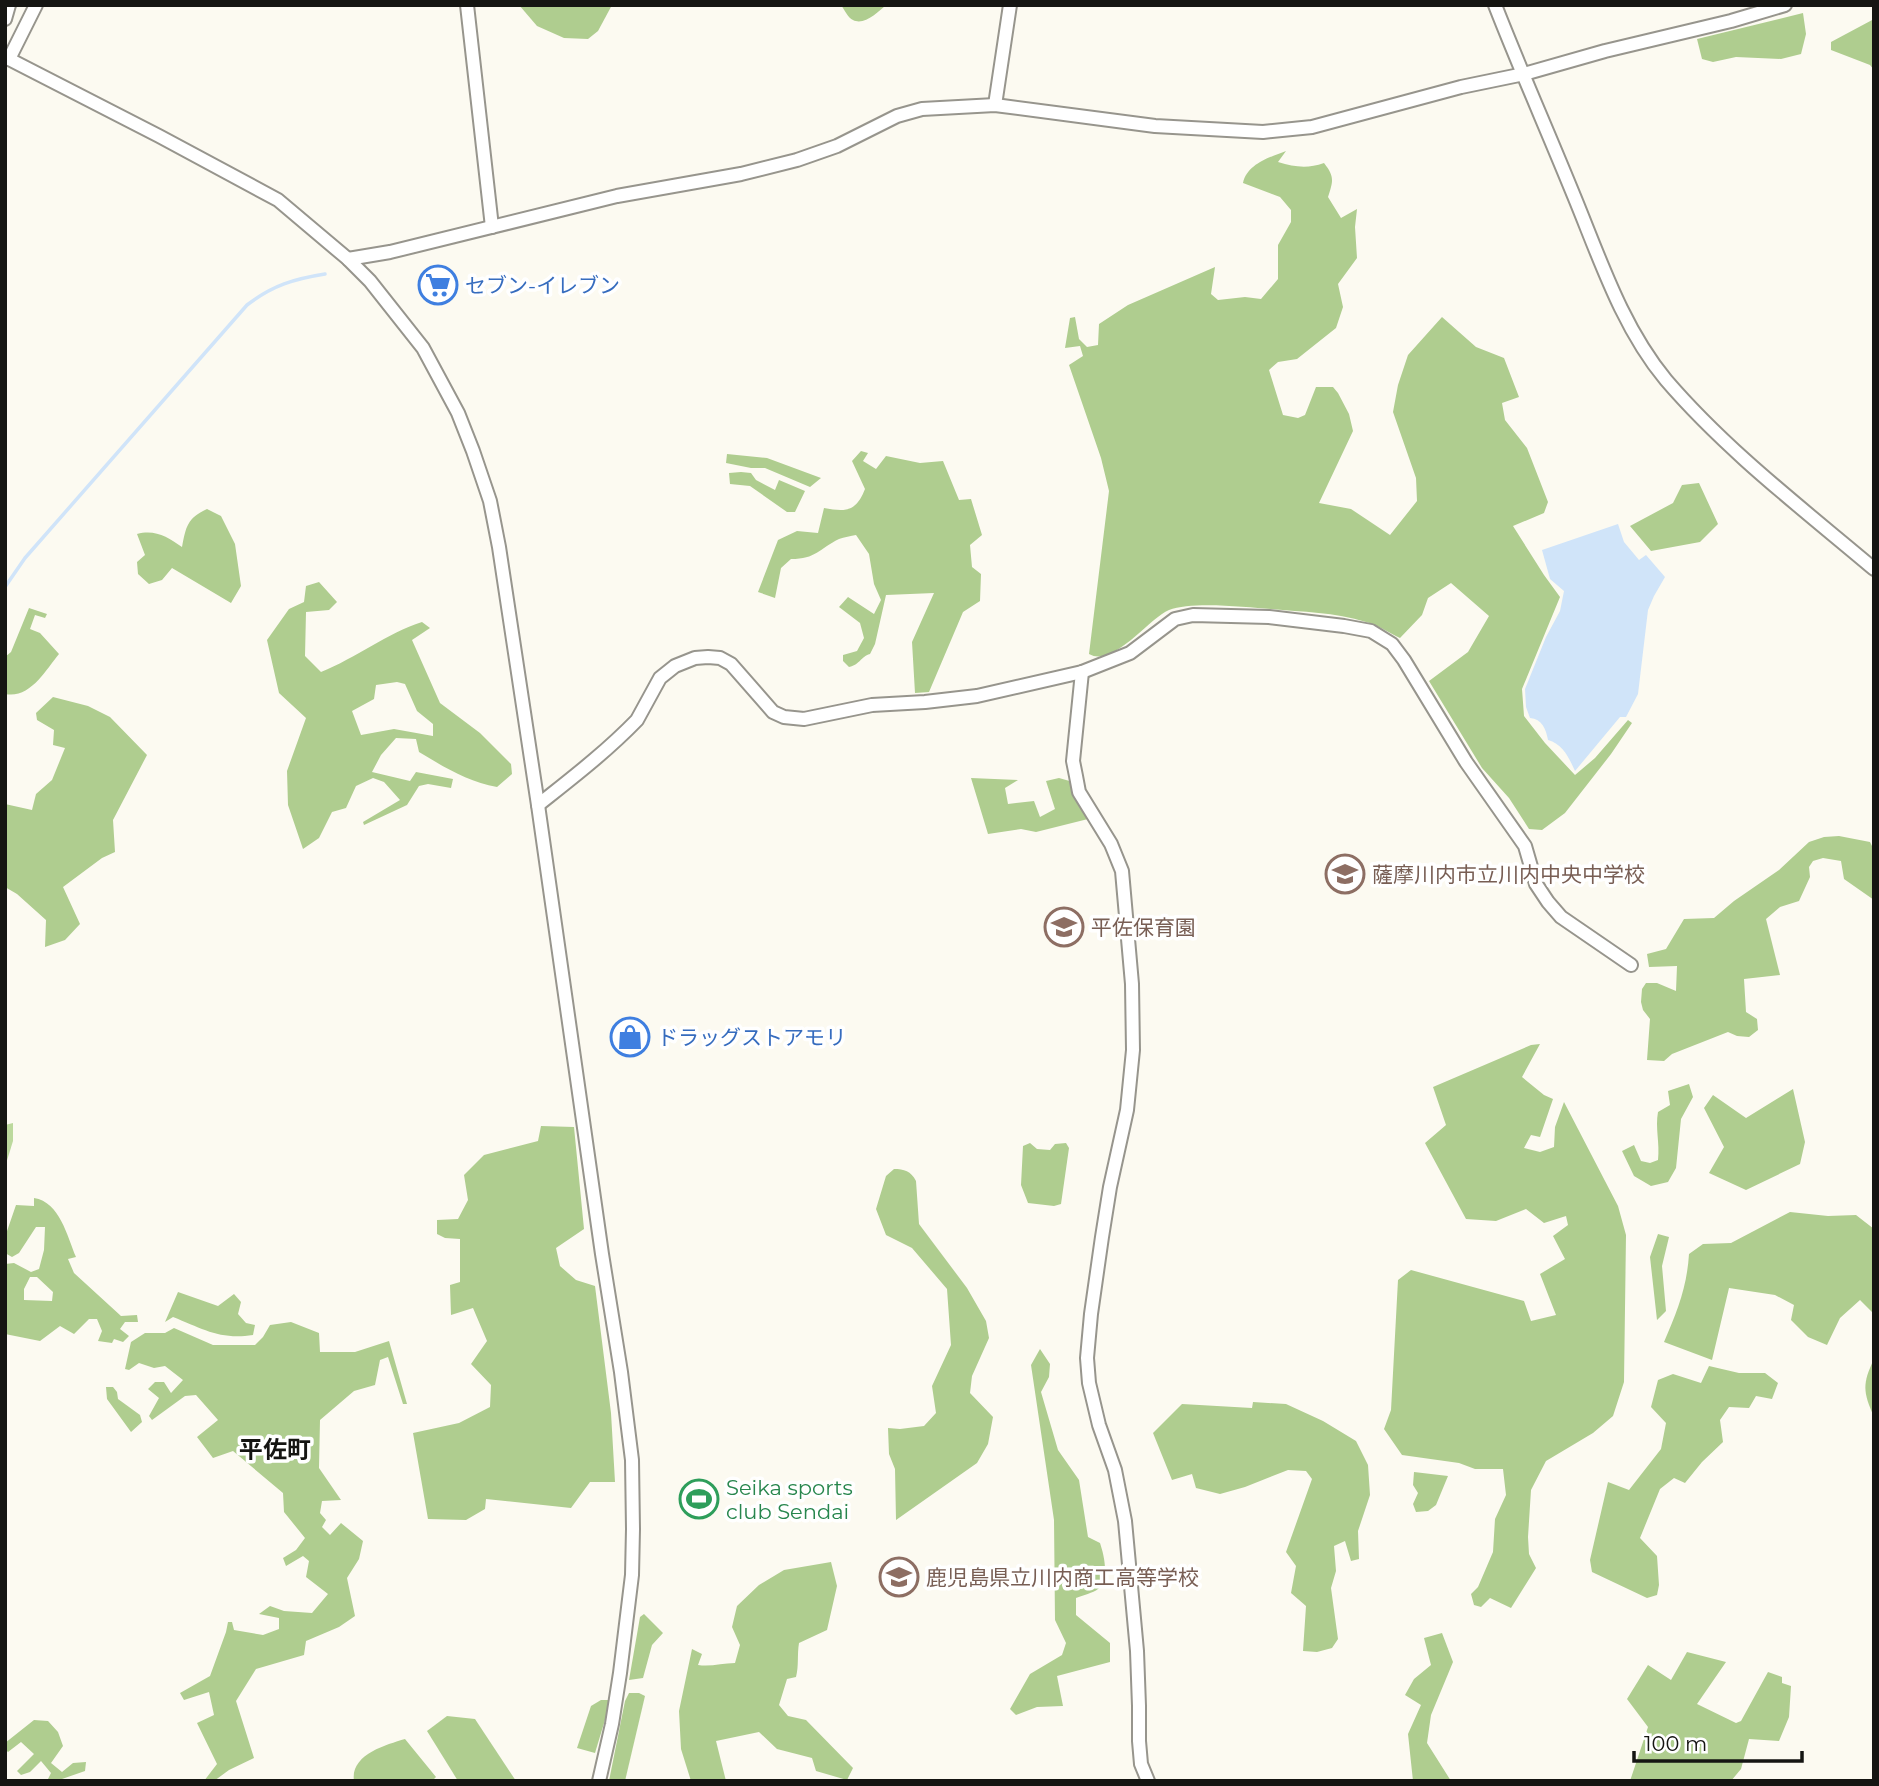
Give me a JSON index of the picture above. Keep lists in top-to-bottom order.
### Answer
{
  "districts": ["平佐町"],
  "places": {
    "supermarket": ["セブン-イレブン"],
    "school or university": ["薩摩川内市立川内中央中学校", "平佐保育園", "鹿児島県立川内商工高等学校"],
    "shop": ["ドラッグストアモリ"],
    "sports": ["Seika sports club Sendai"]
  },
  "scale_bar": "100 m"
}
